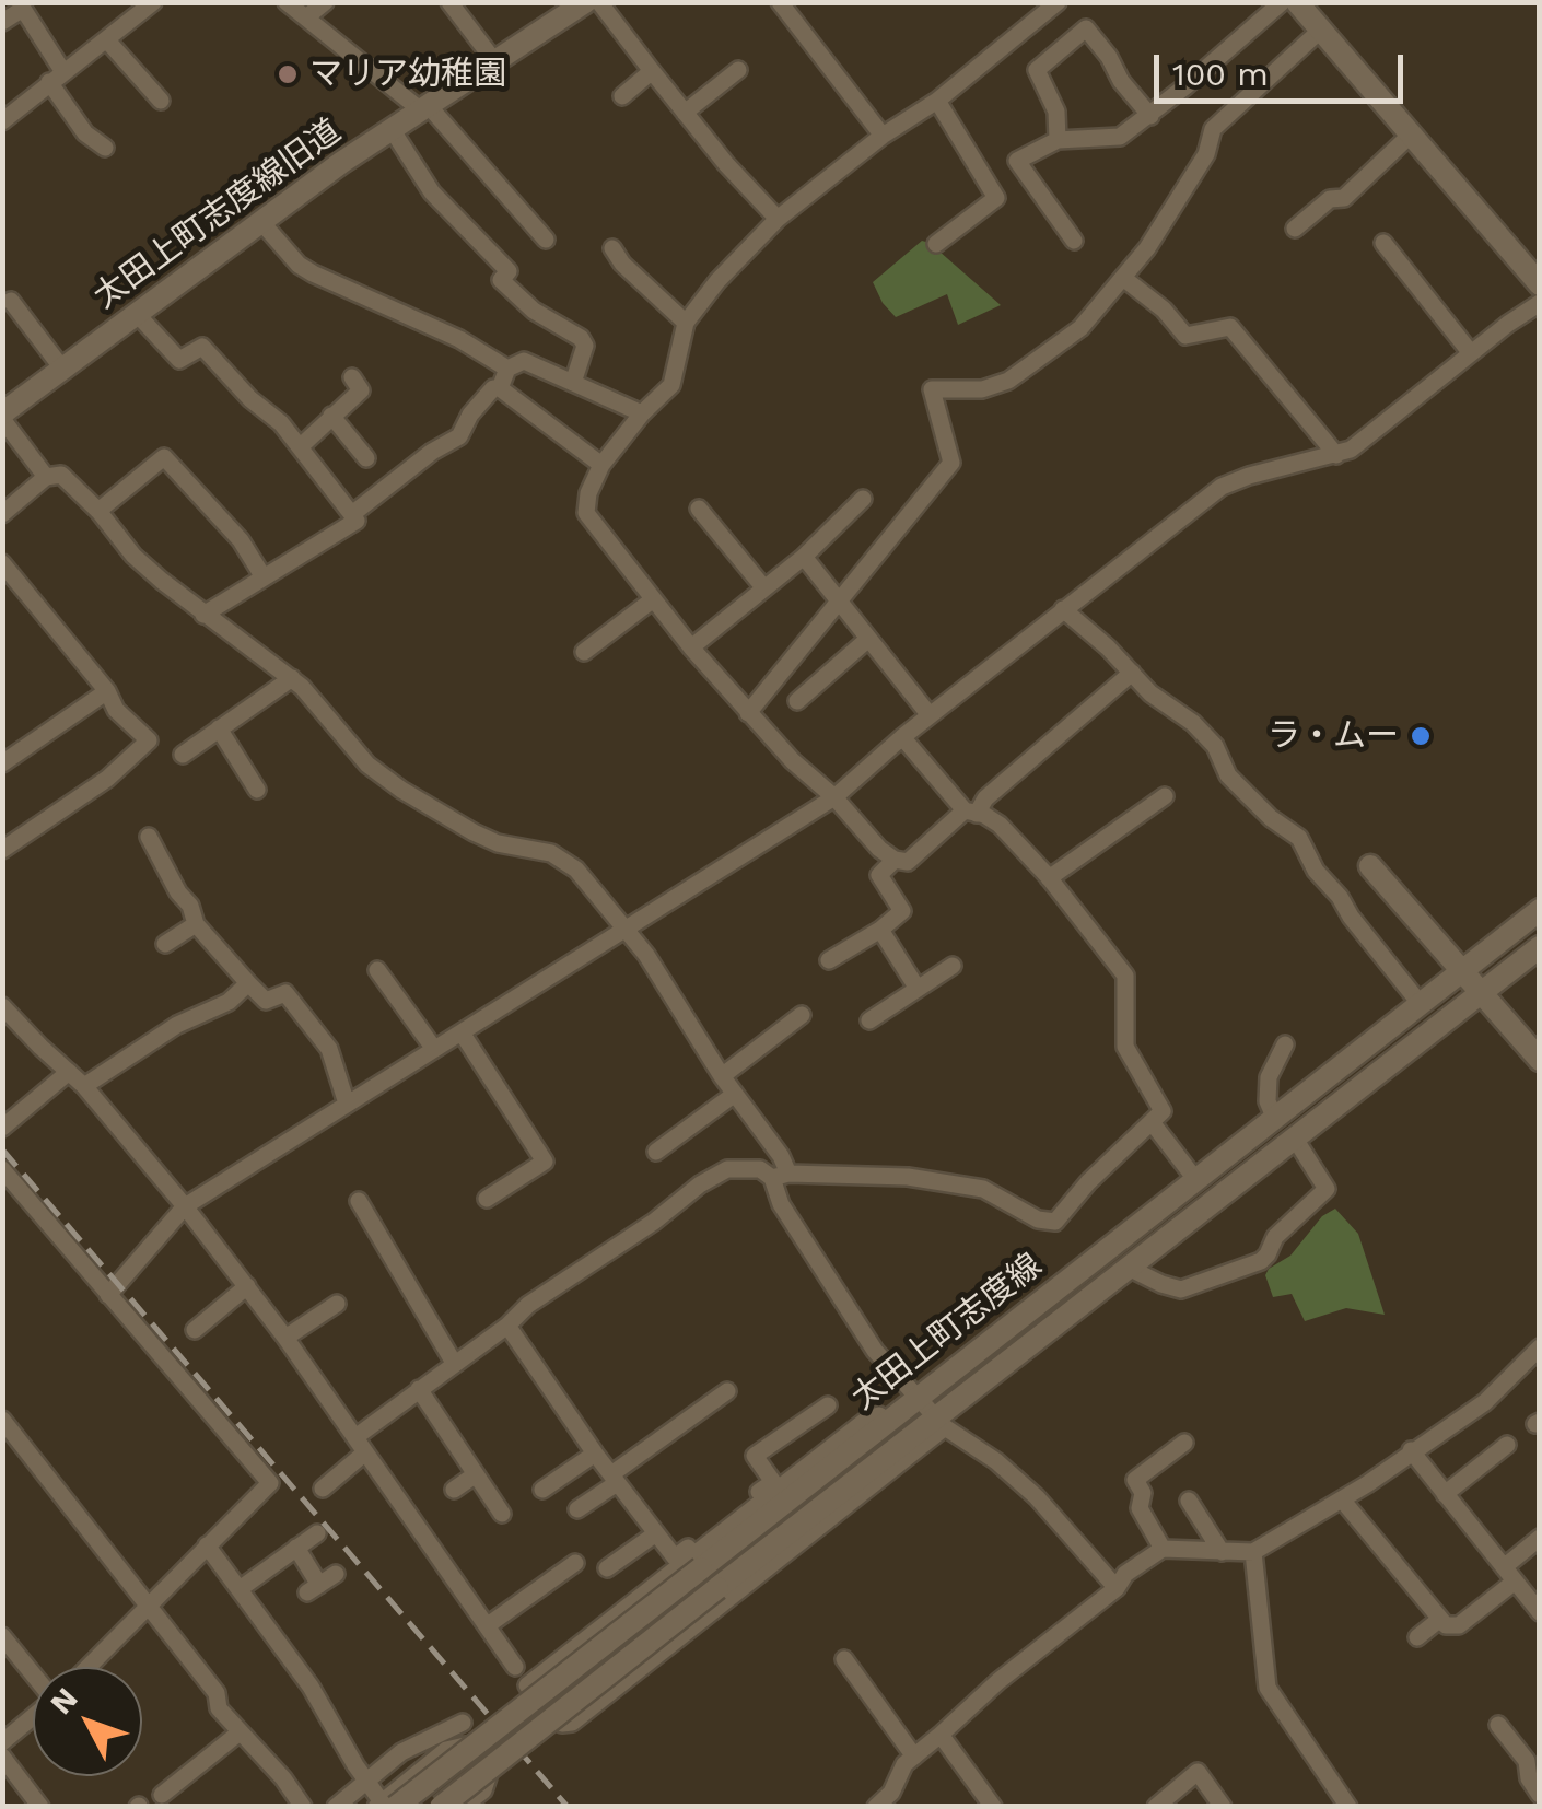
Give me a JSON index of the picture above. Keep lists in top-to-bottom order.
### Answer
{
  "streets": {
    "main road": ["太田上町志度線旧道", "太田上町志度線"]
  },
  "places": ["マリア幼稚園", "ラ・ムー"],
  "scale_bar": "100 m",
  "north": "top left"
}
